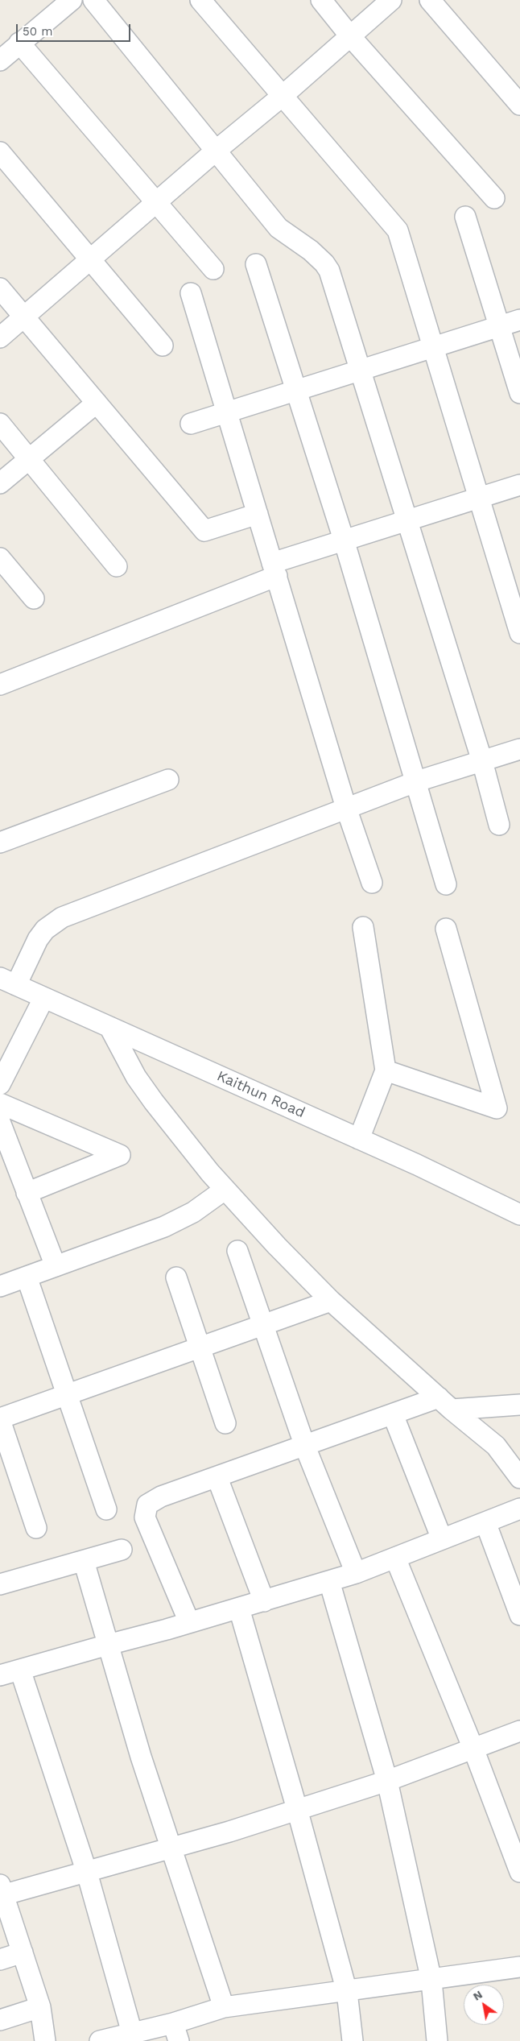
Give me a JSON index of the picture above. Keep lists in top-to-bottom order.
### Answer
{
  "streets": {
    "street": ["Kaithun Road"]
  },
  "scale_bar": "50 m",
  "north": "top left"
}
